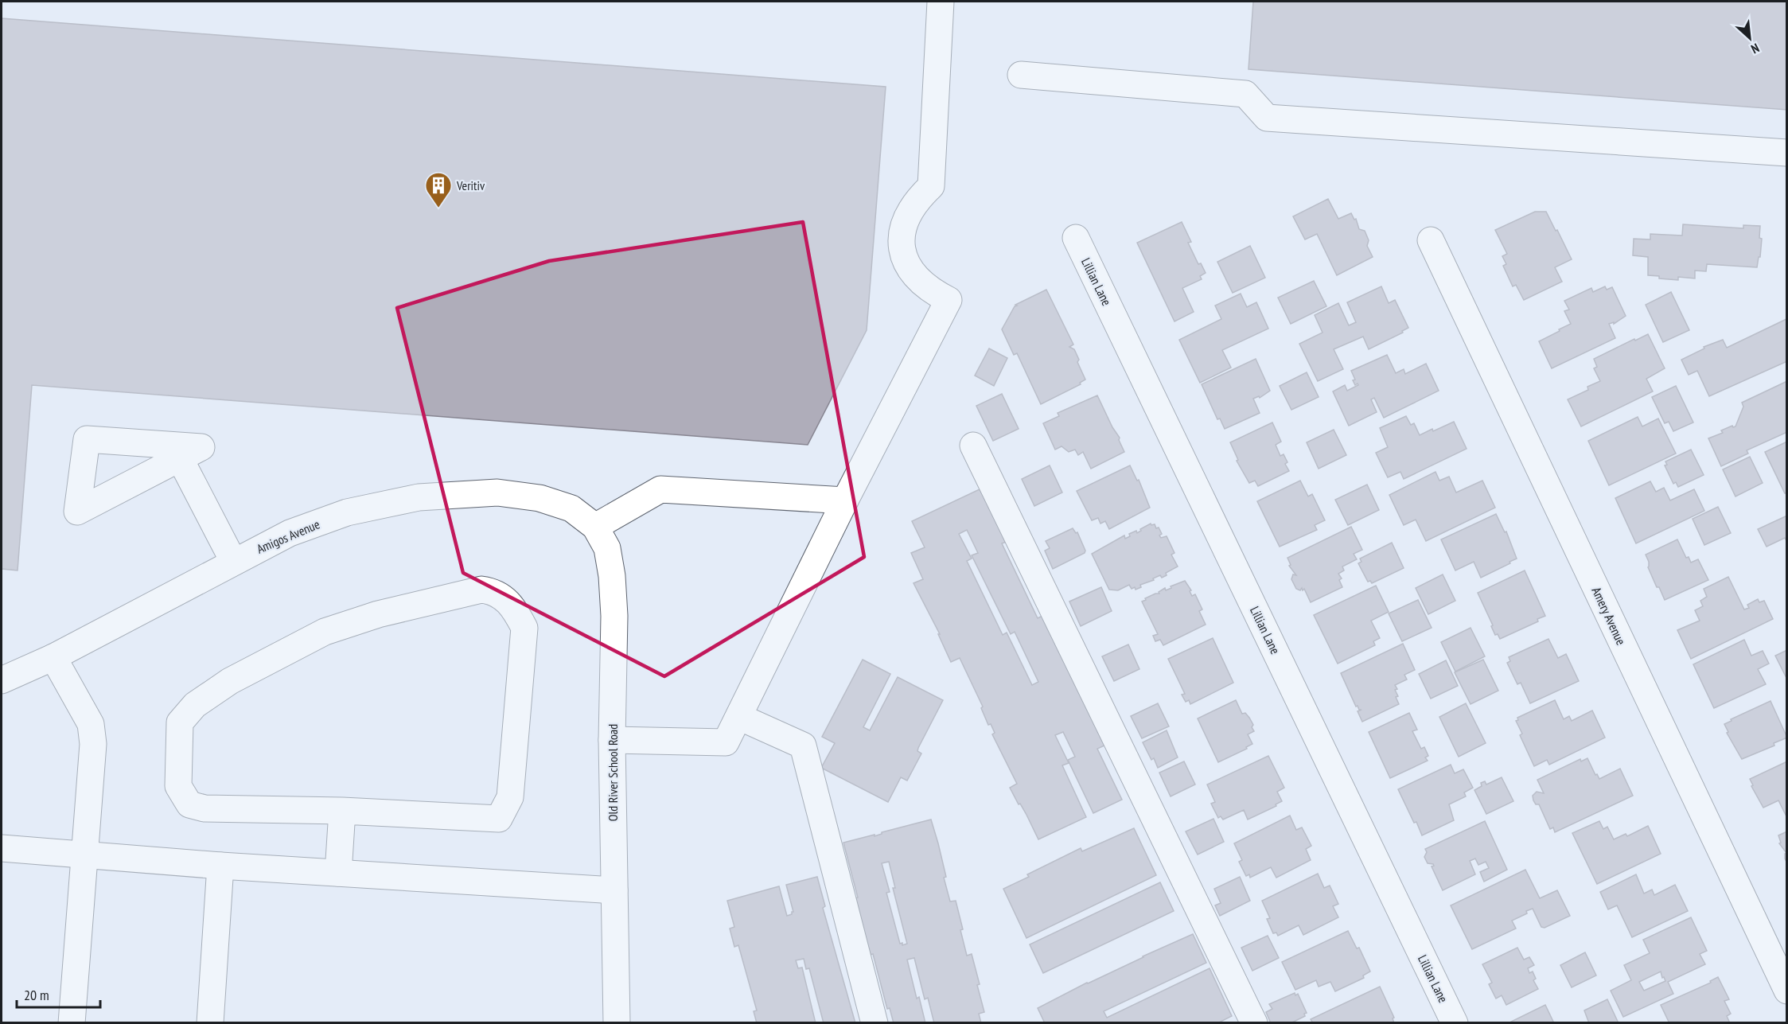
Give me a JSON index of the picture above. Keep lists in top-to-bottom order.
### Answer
{
  "streets": {
    "street": [
      "Lillian Lane",
      "Amigos Avenue",
      "Amery Avenue",
      "Old River School Road"
    ]
  },
  "crossings": [
    ["Amigos Avenue", "Old River School Road"]
  ],
  "places": {
    "building": ["Veritiv"]
  },
  "scale_bar": "20 m",
  "north": "bottom right"
}
